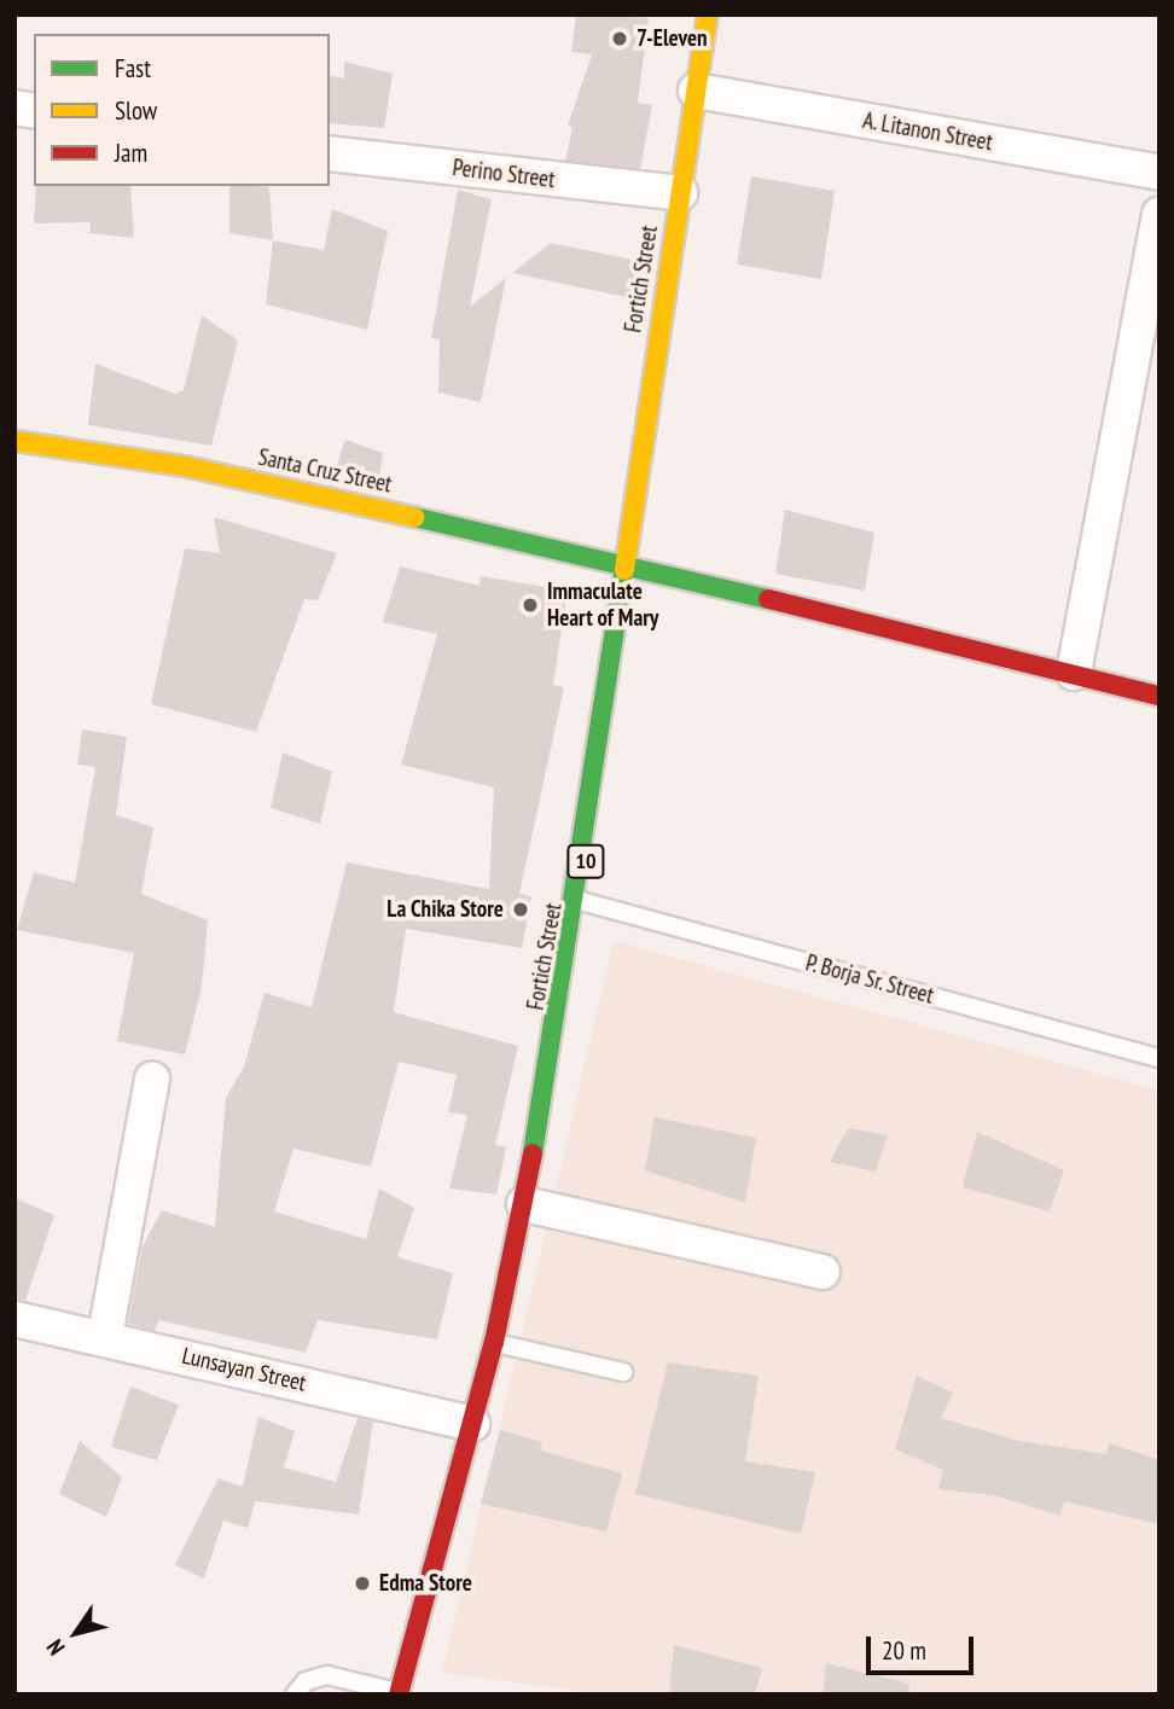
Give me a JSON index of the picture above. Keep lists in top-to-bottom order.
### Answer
{
  "streets": {
    "main road": ["Fortich Street", "Santa Cruz Street", "10"],
    "street": ["A. Litanon Street", "Perino Street", "Lunsayan Street"],
    "lane": ["P. Borja Sr. Street"]
  },
  "crossings": [
    ["A. Litanon Street", "Fortich Street"],
    ["Perino Street", "Fortich Street"],
    ["Fortich Street", "Santa Cruz Street"],
    ["Fortich Street", "P. Borja Sr. Street"],
    ["Fortich Street", "Lunsayan Street"]
  ],
  "places": [
    "7-Eleven",
    "Immaculate Heart of Mary",
    "La Chika Store",
    "Edma Store"
  ],
  "legend": ["Fast", "Slow", "Jam"],
  "scale_bar": "20 m",
  "north": "bottom left"
}
